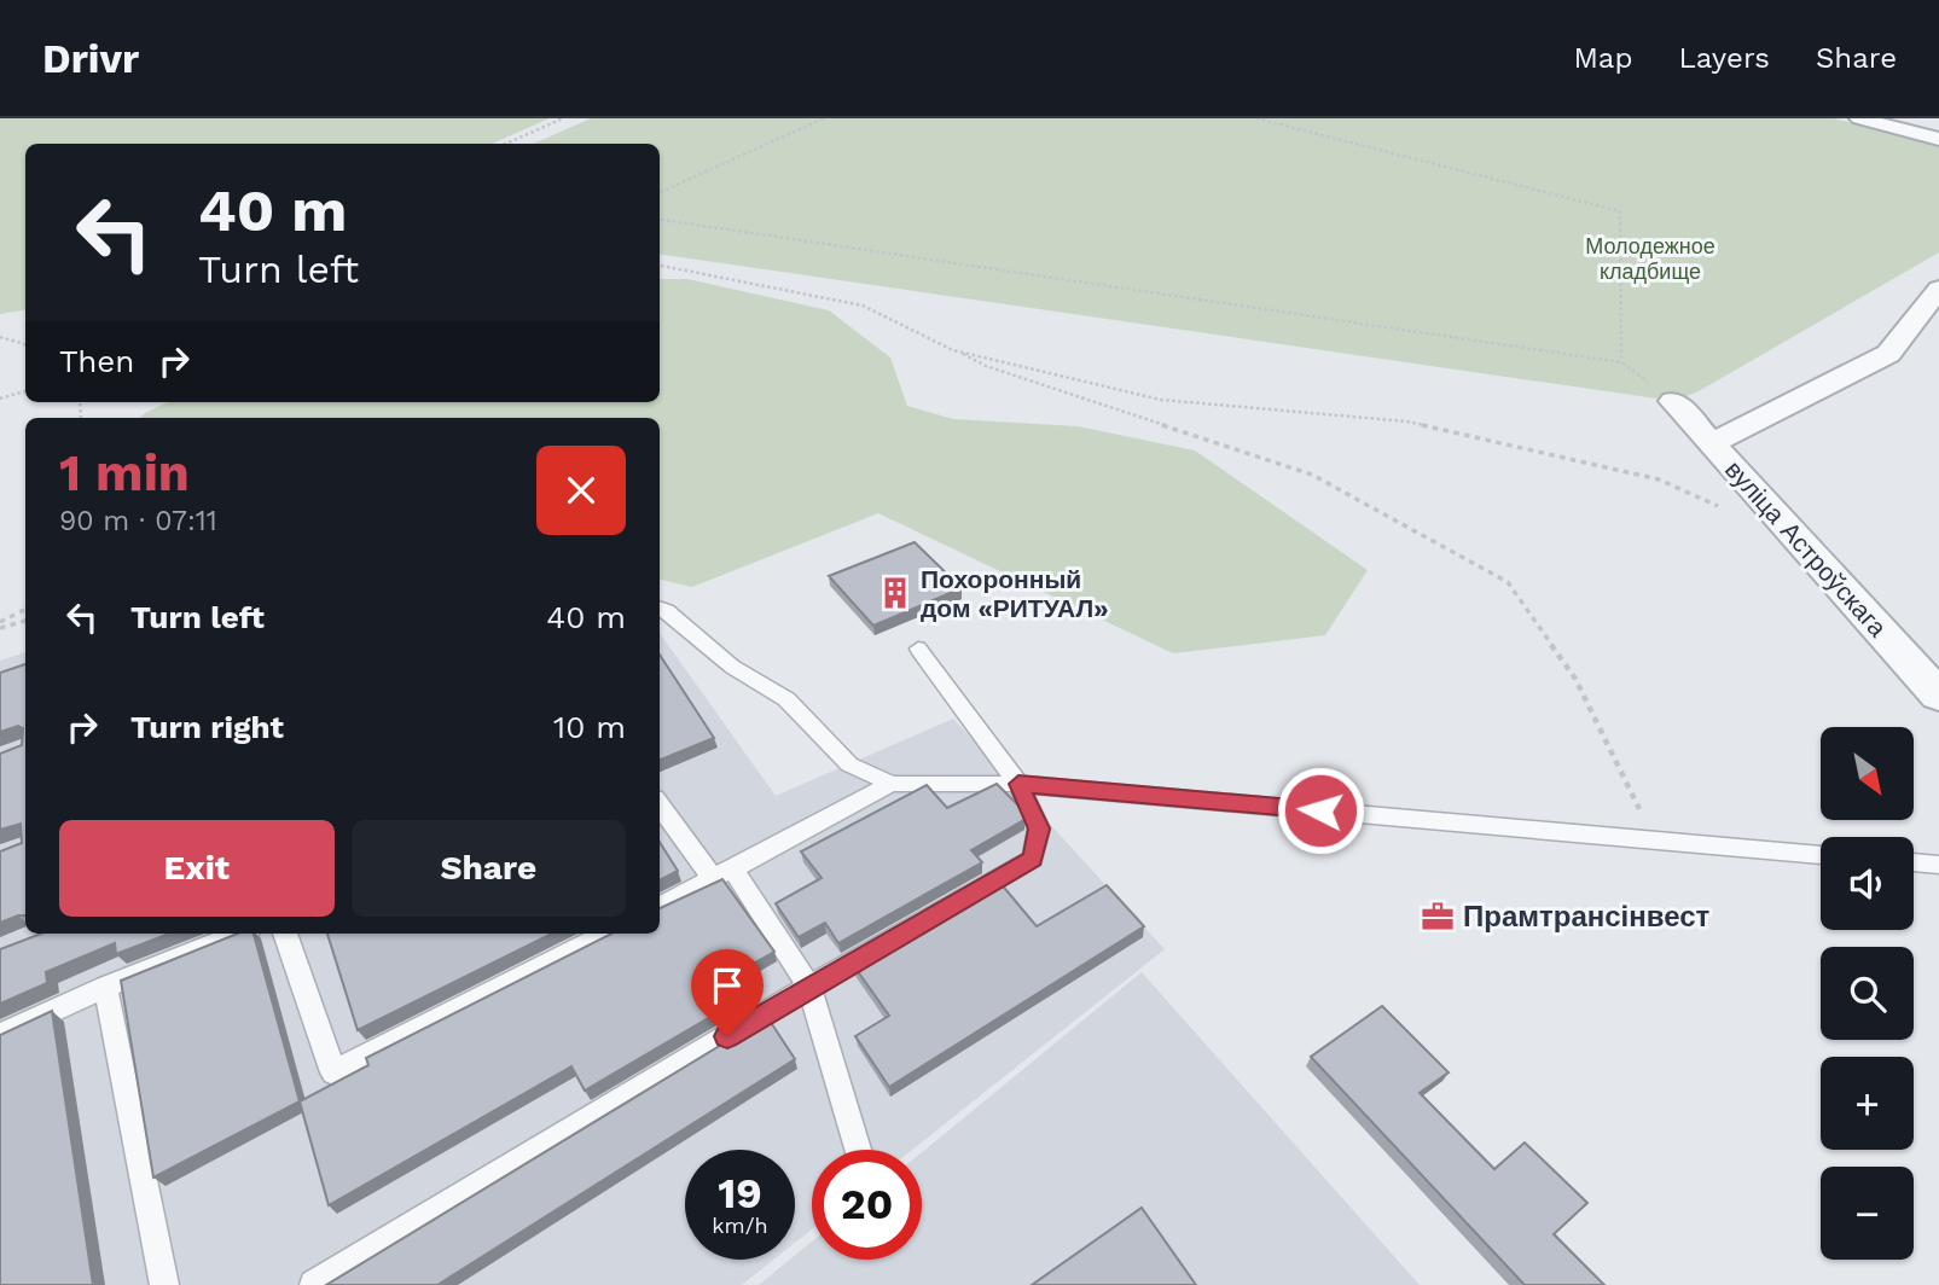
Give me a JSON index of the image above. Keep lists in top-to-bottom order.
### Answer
{
  "streets": {
    "street": ["вуліца Астроўскага"]
  },
  "parks": ["Молодежное кладбище"],
  "places": {
    "building": ["Похоронный дом «РИТУАЛ»"],
    "office": ["Прамтрансінвест"]
  },
  "north": "bottom right",
  "page": {
    "header": "Drivr",
    "nav": ["Map", "Layers", "Share"],
    "turn": ["40 m", "Turn left"],
    "then": "Then",
    "heading": ["1 min", "90 m · 07:11"],
    "list": [
      {
        "name": "Turn left",
        "value": "40 m"
      },
      {
        "name": "Turn right",
        "value": "10 m"
      }
    ],
    "map_buttons": ["+", "−"],
    "buttons": ["Exit", "Share"],
    "speed": "19 km/h",
    "limit": "20"
  }
}
